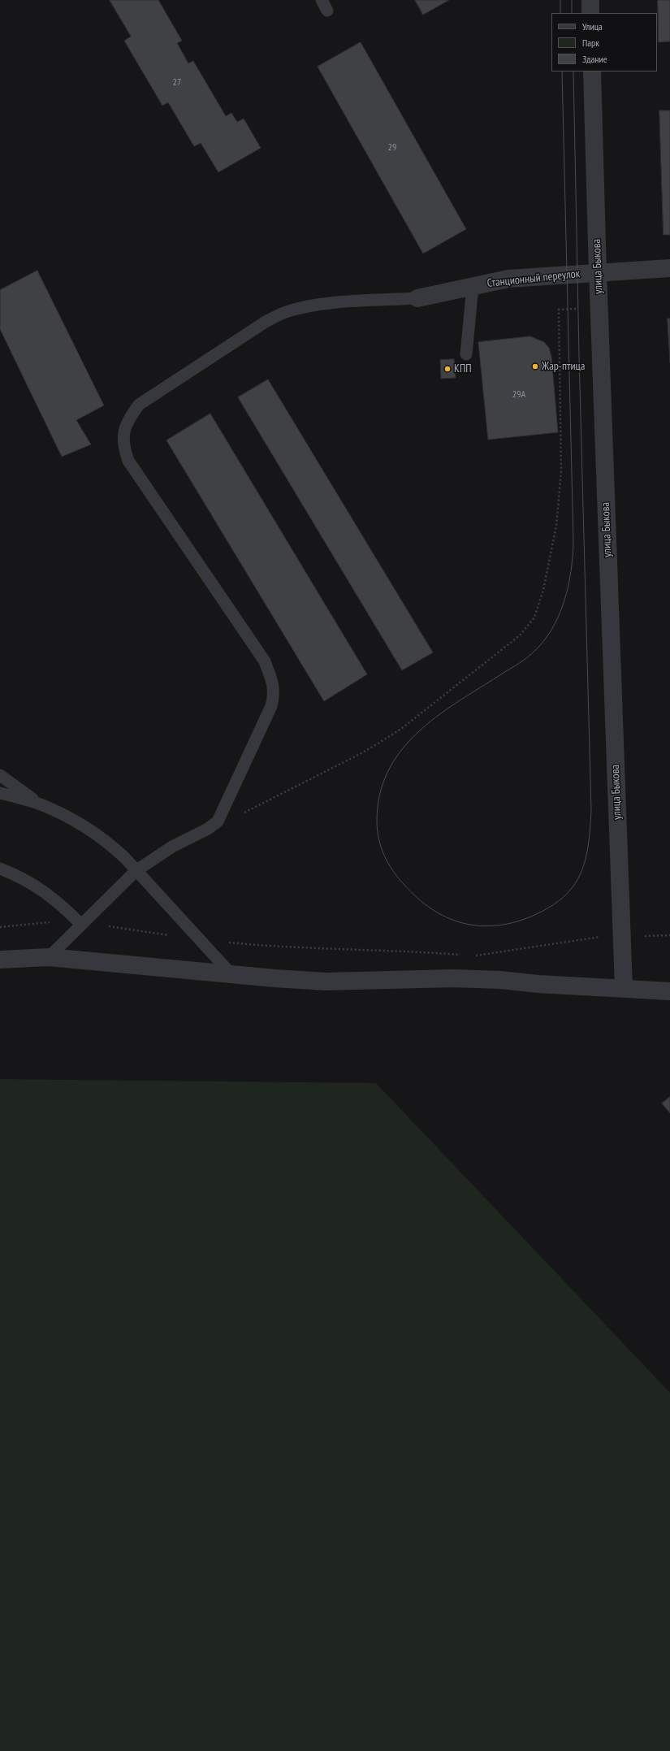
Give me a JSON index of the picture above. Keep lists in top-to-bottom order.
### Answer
{
  "streets": {
    "street": ["улица Быкова", "Станционный переулок"]
  },
  "crossings": [
    ["улица Быкова", "Станционный переулок"]
  ],
  "places": ["Жар-птица", "КПП"],
  "house_numbers": ["27", "29", "29А"],
  "legend": ["Улица", "Парк", "Здание"]
}
